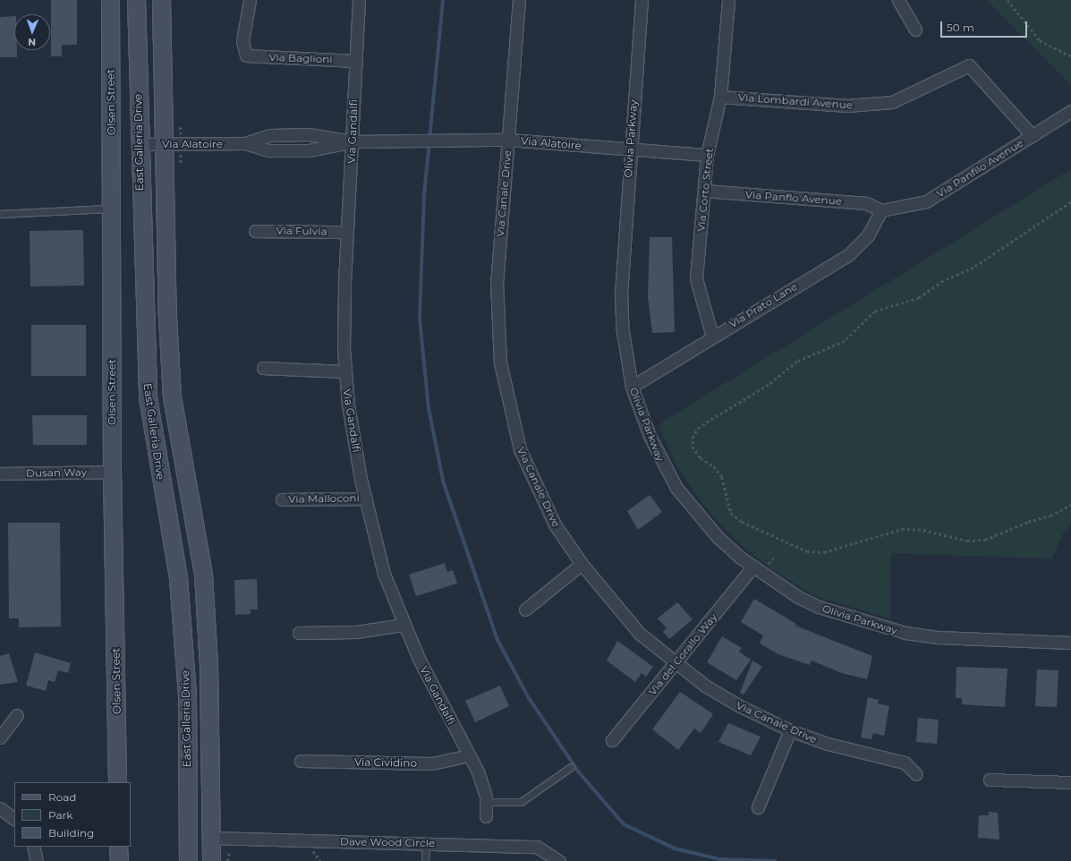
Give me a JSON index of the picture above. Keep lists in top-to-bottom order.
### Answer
{
  "streets": {
    "main road": ["Olsen Street", "East Galleria Drive"],
    "street": [
      "Via Baglioni",
      "Via Lombardi Avenue",
      "Via Gandalfi",
      "Olivia Parkway",
      "Via Alatoire",
      "Via Panfilo Avenue",
      "Via Corto Street",
      "Via Canale Drive",
      "Via Panflo Avenue",
      "Via Fulvia",
      "Via Prato Lane",
      "Dusan Way",
      "Via Malloconi",
      "Via del Corallo Way",
      "Via Cividino",
      "Dave Wood Circle"
    ]
  },
  "crossings": [
    ["Via Baglioni", "Via Gandalfi"],
    ["Via Lombardi Avenue", "Via Panfilo Avenue"],
    ["Via Lombardi Avenue", "Via Corto Street"],
    ["Olsen Street", "Dusan Way"],
    ["Via Gandalfi", "Via Alatoire"],
    ["Via Gandalfi", "Via Fulvia"],
    ["Via Gandalfi", "Via Malloconi"],
    ["Via Gandalfi", "Via Cividino"],
    ["Olivia Parkway", "Via Alatoire"],
    ["Olivia Parkway", "Via Prato Lane"],
    ["Olivia Parkway", "Via del Corallo Way"],
    ["East Galleria Drive", "Via Alatoire"],
    ["Via Alatoire", "Via Corto Street"],
    ["Via Alatoire", "Via Canale Drive"],
    ["Via Panfilo Avenue", "Via Panflo Avenue"],
    ["Via Panfilo Avenue", "Via Prato Lane"],
    ["Via Corto Street", "Via Panflo Avenue"],
    ["Via Corto Street", "Via Prato Lane"],
    ["Via Canale Drive", "Via del Corallo Way"],
    ["Via Panflo Avenue", "Via Prato Lane"]
  ],
  "legend": ["Road", "Park", "Building"],
  "scale_bar": "50 m",
  "north": "bottom"
}
